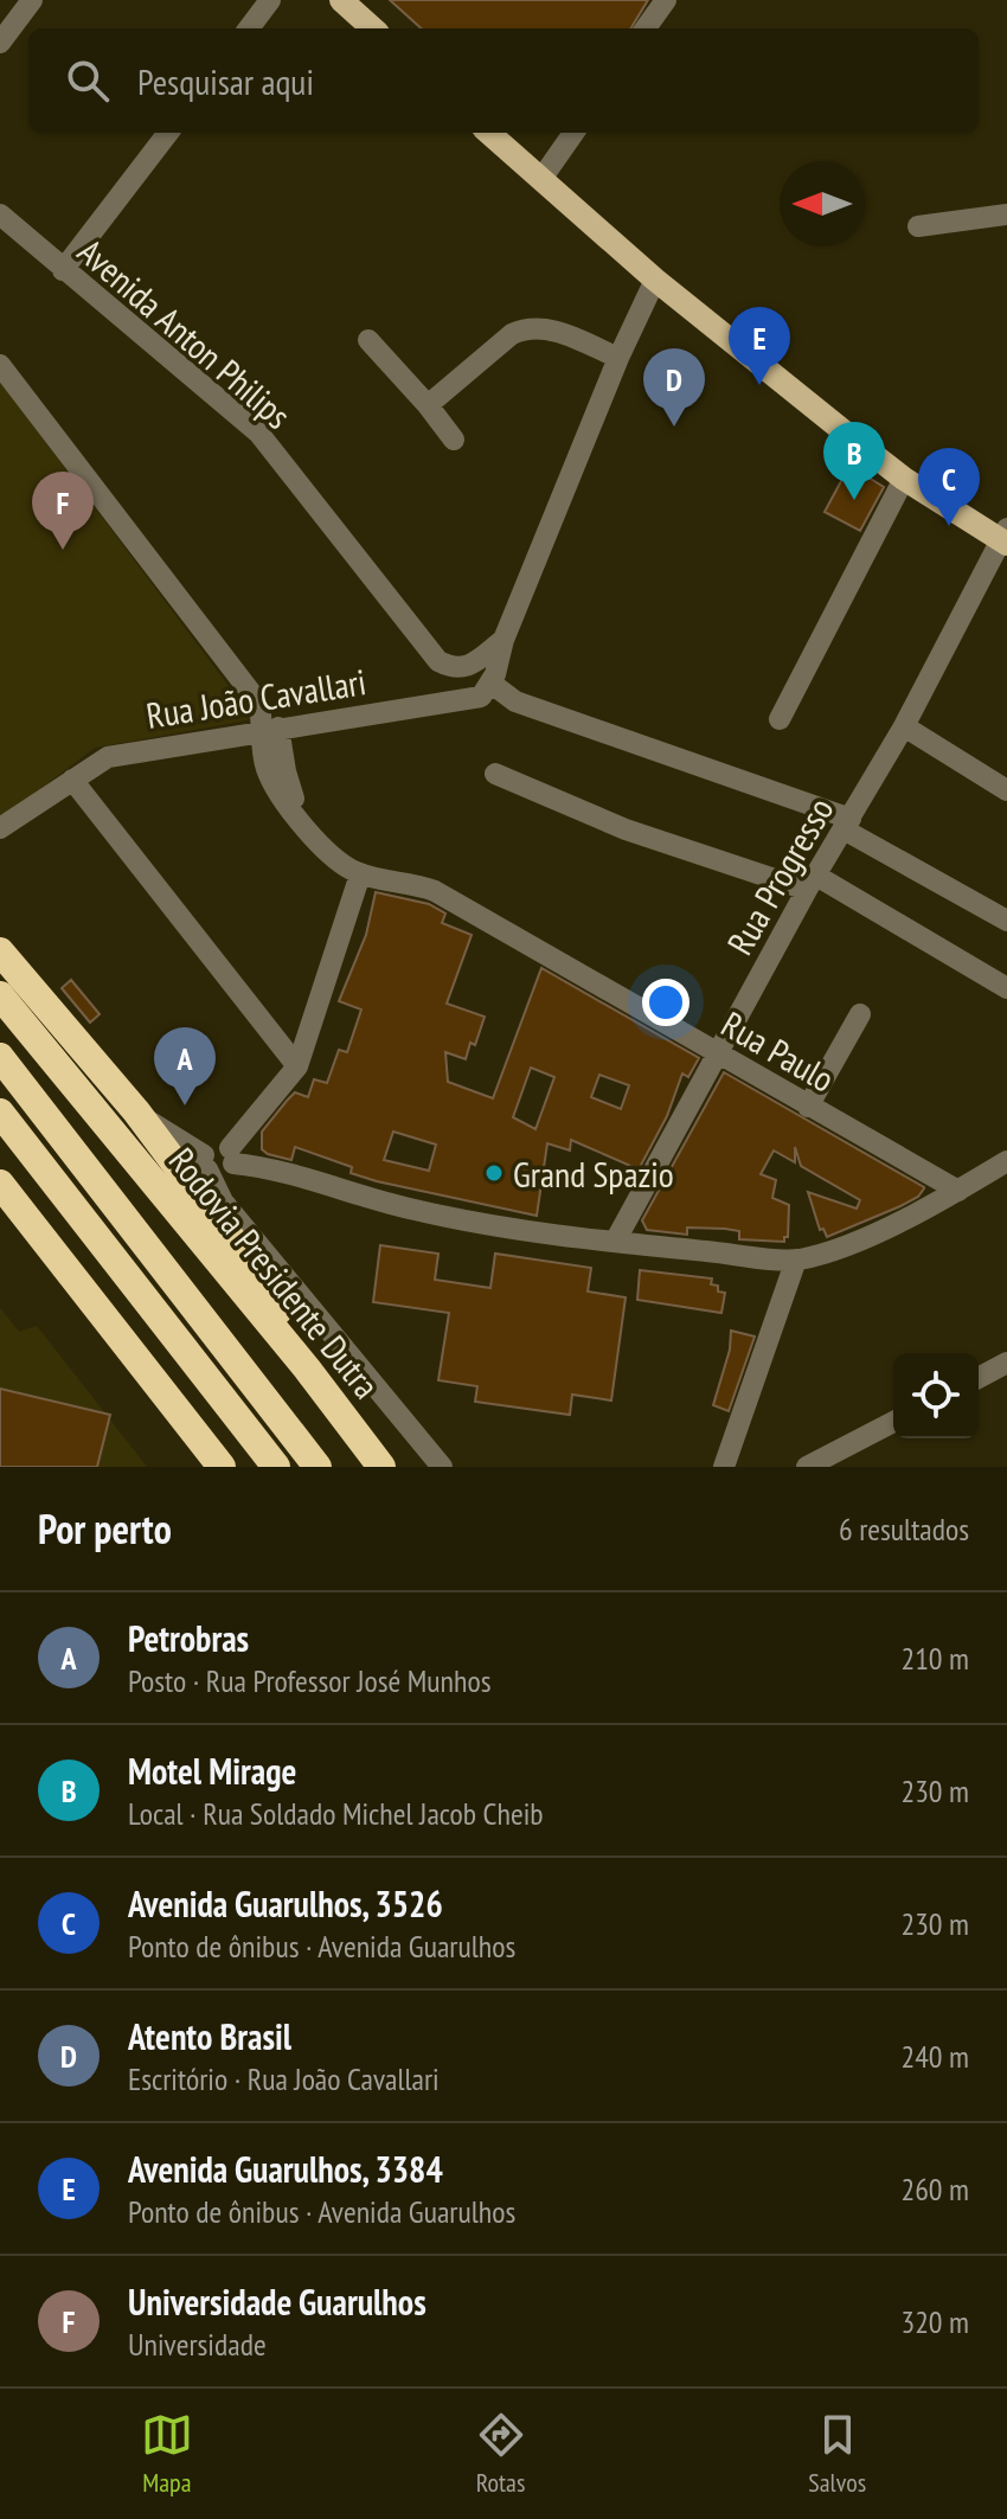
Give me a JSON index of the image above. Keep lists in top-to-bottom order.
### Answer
{
  "streets": {
    "highway": ["Rodovia Presidente Dutra"],
    "street": [
      "Avenida Anton Philips",
      "Rua João Cavallari",
      "Rua Progresso",
      "Rua Paulo"
    ]
  },
  "crossings": [
    ["Rua Progresso", "Rua Paulo"]
  ],
  "places": ["Grand Spazio"],
  "north": "left",
  "page": {
    "search": "Pesquisar aqui",
    "pins": [
      "E",
      "D",
      "B",
      "C",
      "F",
      "A"
    ],
    "heading": ["Por perto", "6 resultados"],
    "list": [
      {
        "mark": "A",
        "name": "Petrobras",
        "note": "Posto · Rua Professor José Munhos",
        "value": "210 m"
      },
      {
        "mark": "B",
        "name": "Motel Mirage",
        "note": "Local · Rua Soldado Michel Jacob Cheib",
        "value": "230 m"
      },
      {
        "mark": "C",
        "name": "Avenida Guarulhos, 3526",
        "note": "Ponto de ônibus · Avenida Guarulhos",
        "value": "230 m"
      },
      {
        "mark": "D",
        "name": "Atento Brasil",
        "note": "Escritório · Rua João Cavallari",
        "value": "240 m"
      },
      {
        "mark": "E",
        "name": "Avenida Guarulhos, 3384",
        "note": "Ponto de ônibus · Avenida Guarulhos",
        "value": "260 m"
      },
      {
        "mark": "F",
        "name": "Universidade Guarulhos",
        "note": "Universidade",
        "value": "320 m"
      }
    ],
    "nav": ["Mapa", "Rotas", "Salvos"]
  }
}
